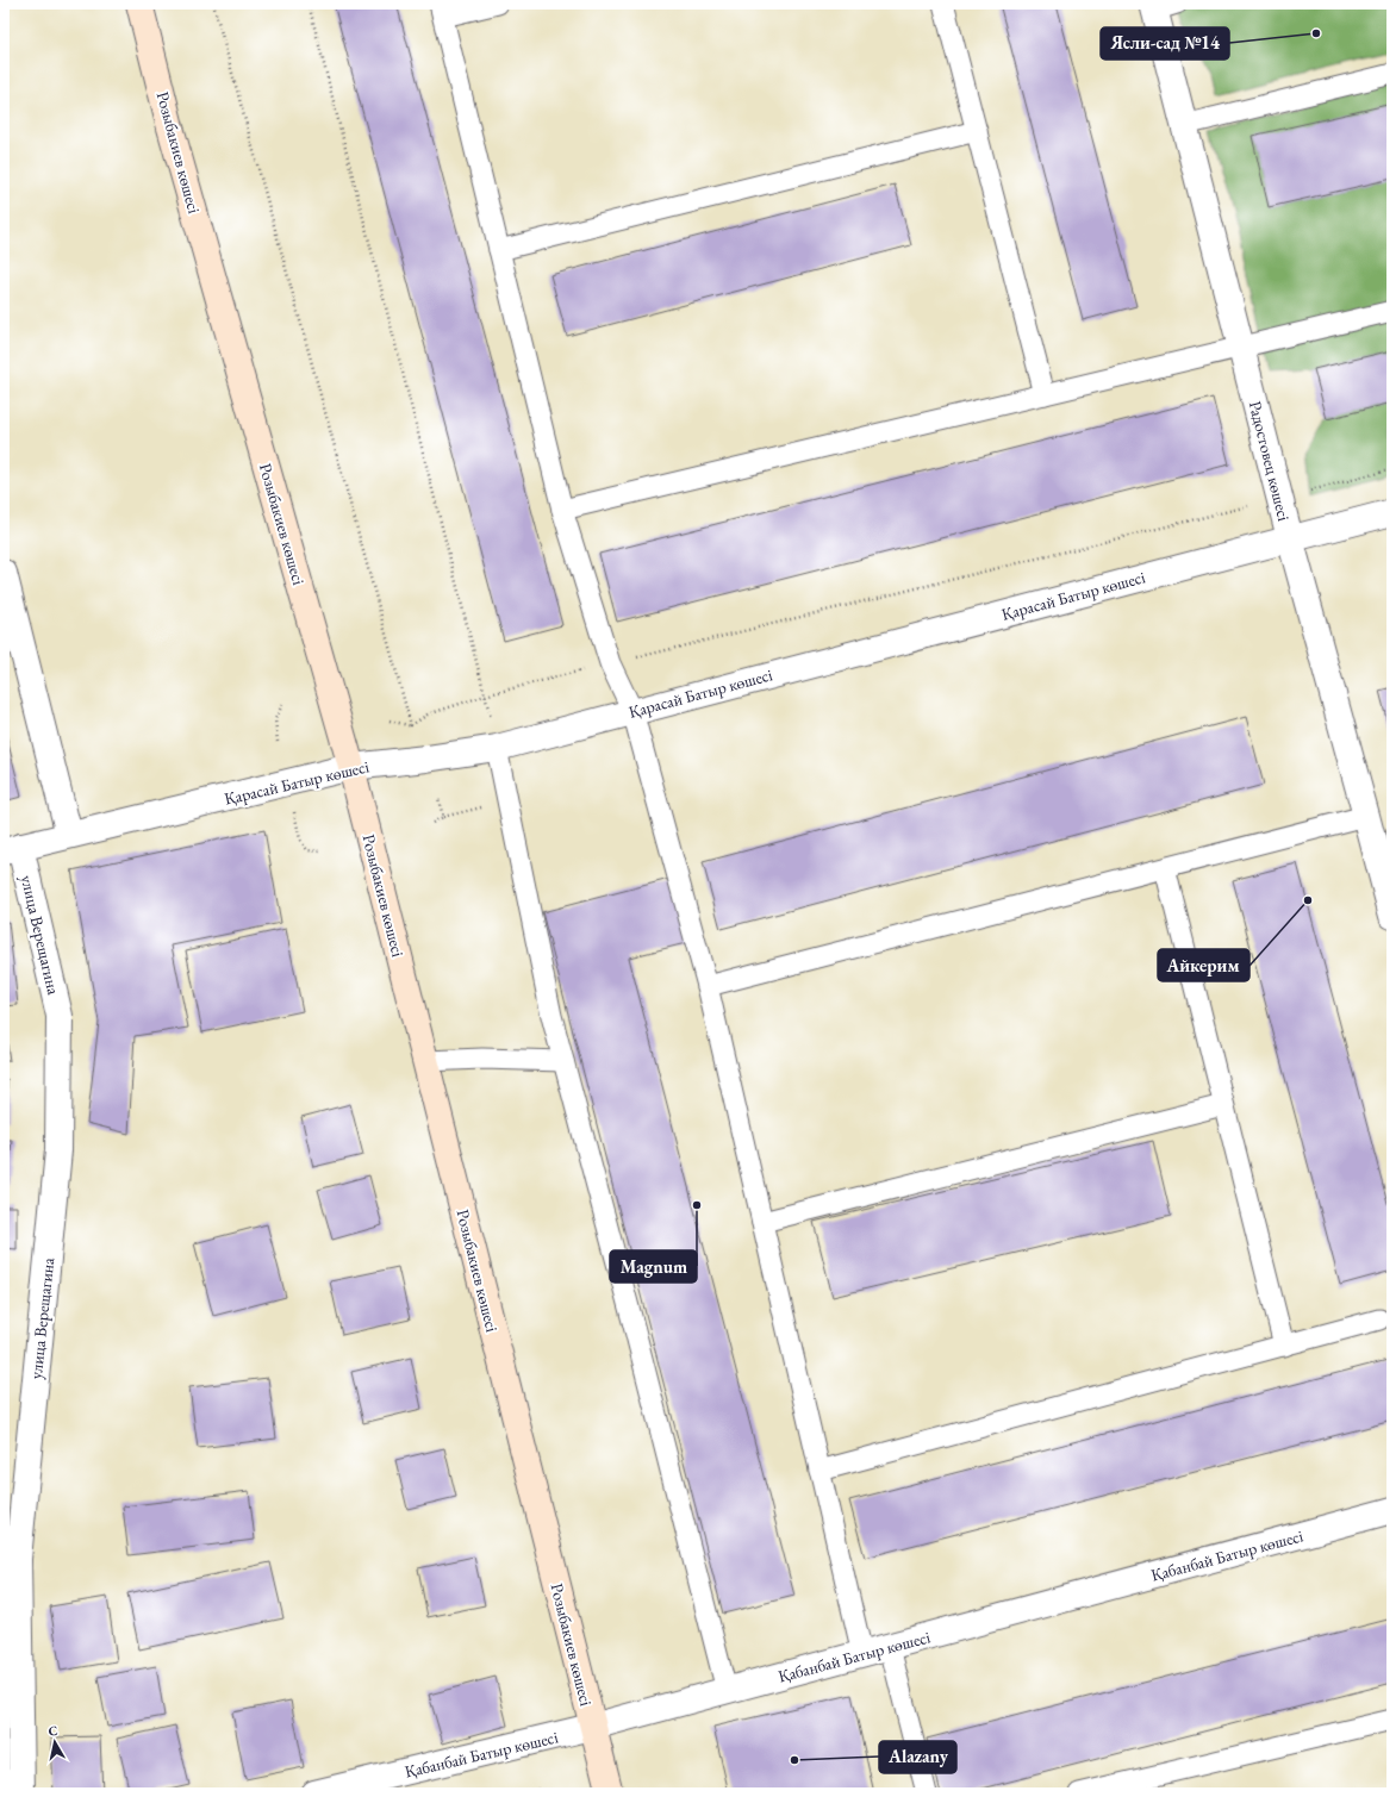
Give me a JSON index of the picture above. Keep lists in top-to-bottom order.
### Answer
{
  "streets": {
    "main road": ["Розыбакиев көшесі"],
    "street": [
      "Радостовец көшесі",
      "Қарасай Батыр көшесі",
      "улица Верещагина",
      "Қабанбай Батыр көшесі"
    ]
  },
  "crossings": [
    ["Розыбакиев көшесі", "Қарасай Батыр көшесі"],
    ["Розыбакиев көшесі", "Қабанбай Батыр көшесі"],
    ["Радостовец көшесі", "Қарасай Батыр көшесі"],
    ["Қарасай Батыр көшесі", "улица Верещагина"]
  ],
  "places": [
    "Ясли-сад №14",
    "Айкерим",
    "Magnum",
    "Alazany"
  ],
  "north": "top"
}
